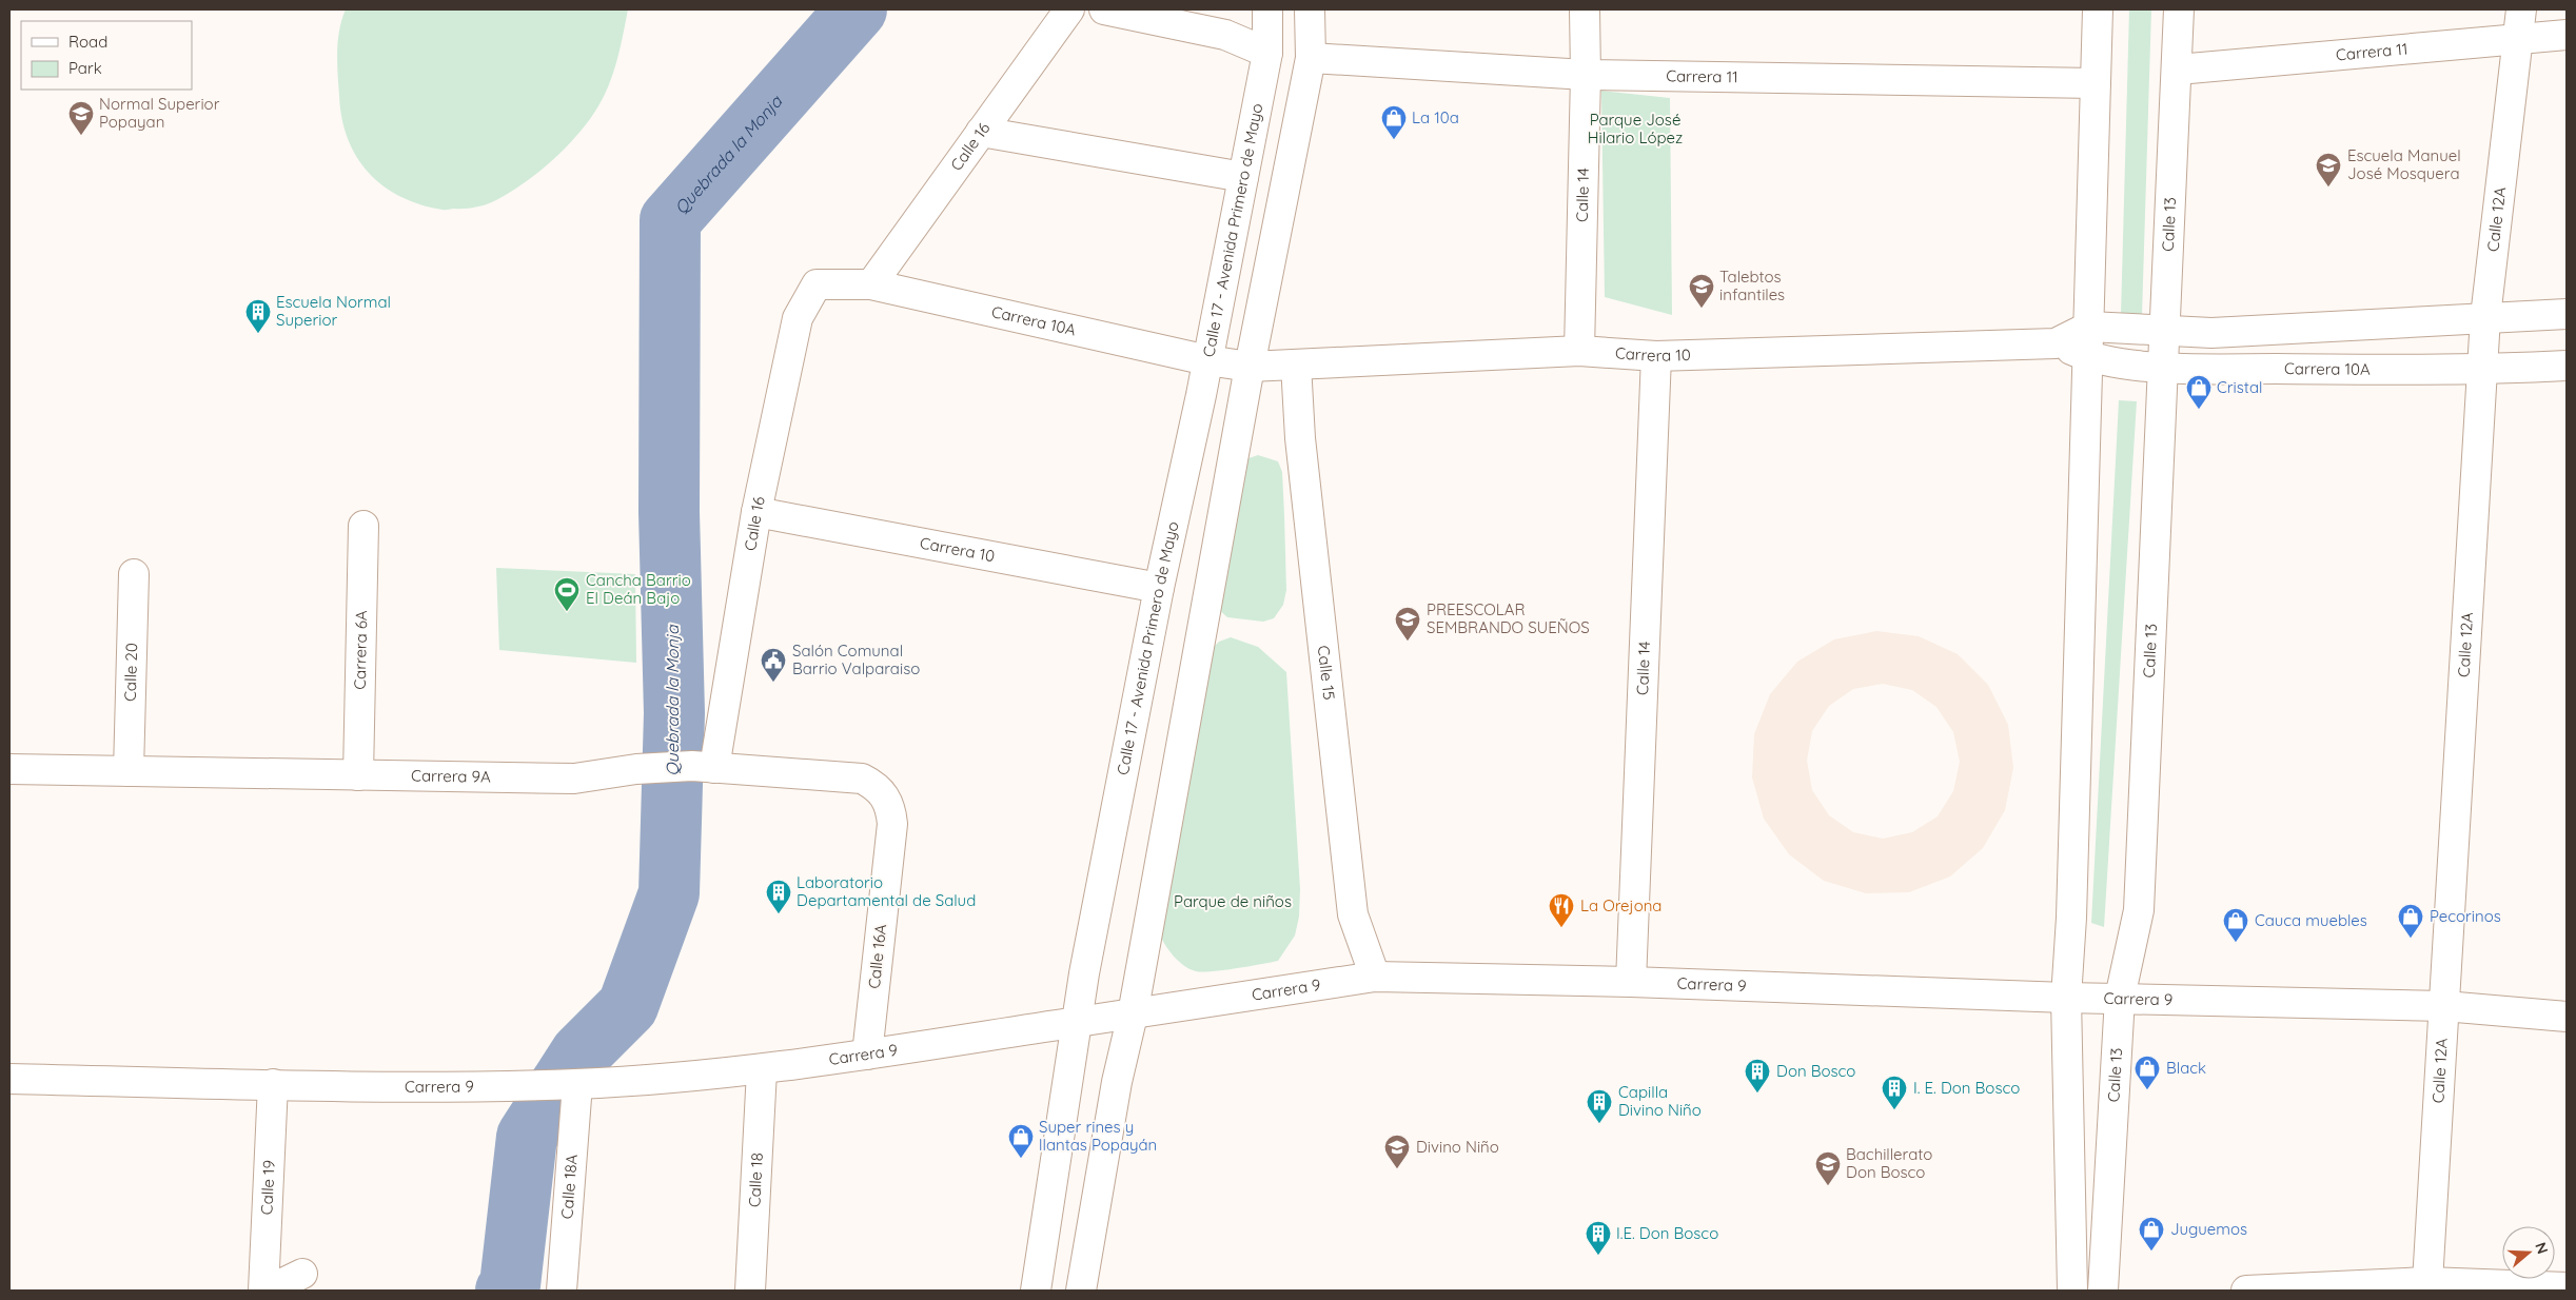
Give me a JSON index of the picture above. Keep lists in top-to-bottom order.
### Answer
{
  "streets": {
    "street": [
      "Carrera 11",
      "Calle 16",
      "Calle 14",
      "Calle 12A",
      "Calle 13",
      "Calle 17 - Avenida Primero de Mayo",
      "Carrera 10A",
      "Carrera 10",
      "Carrera 6A",
      "Calle 15",
      "Calle 20",
      "Carrera 9A",
      "Calle 16A",
      "Carrera 9",
      "Calle 18",
      "Calle 19",
      "Calle 18A"
    ]
  },
  "crossings": [
    ["Carrera 11", "Calle 14"],
    ["Carrera 11", "Calle 12A"],
    ["Carrera 11", "Calle 13"],
    ["Calle 16", "Carrera 10A"],
    ["Calle 16", "Carrera 10"],
    ["Calle 16", "Carrera 9A"],
    ["Calle 14", "Carrera 10"],
    ["Calle 14", "Carrera 9"],
    ["Calle 12A", "Carrera 10A"],
    ["Calle 12A", "Carrera 9"],
    ["Calle 13", "Carrera 10A"],
    ["Calle 13", "Carrera 9"],
    ["Calle 17 - Avenida Primero de Mayo", "Carrera 10A"],
    ["Calle 17 - Avenida Primero de Mayo", "Carrera 10"],
    ["Calle 17 - Avenida Primero de Mayo", "Carrera 9"],
    ["Carrera 10A", "Carrera 10"],
    ["Carrera 10", "Calle 15"],
    ["Carrera 6A", "Carrera 9A"],
    ["Calle 15", "Carrera 9"],
    ["Calle 20", "Carrera 9A"],
    ["Carrera 9A", "Calle 16A"],
    ["Calle 16A", "Carrera 9"],
    ["Carrera 9", "Calle 18"],
    ["Carrera 9", "Calle 19"],
    ["Carrera 9", "Calle 18A"]
  ],
  "water": ["Quebrada la Monja"],
  "parks": ["Parque José Hilario López", "Parque de niños"],
  "places": {
    "school or university": [
      "Normal Superior Popayan",
      "Escuela Manuel José Mosquera",
      "Talebtos infantiles",
      "PREESCOLAR SEMBRANDO SUEÑOS",
      "Divino Niño",
      "Bachillerato Don Bosco"
    ],
    "shop": [
      "La 10a",
      "Cristal",
      "Pecorinos",
      "Cauca muebles",
      "Black",
      "Super rines y llantas Popayán",
      "Juguemos"
    ],
    "building": [
      "Escuela Normal Superior",
      "Laboratorio Departamental de Salud",
      "Don Bosco",
      "I. E. Don Bosco",
      "Capilla Divino Niño",
      "I.E. Don Bosco"
    ],
    "sports": ["Cancha Barrio El Deán Bajo"],
    "public building": ["Salón Comunal Barrio Valparaiso"],
    "restaurant": ["La Orejona"]
  },
  "legend": ["Road", "Park"],
  "north": "right"
}
